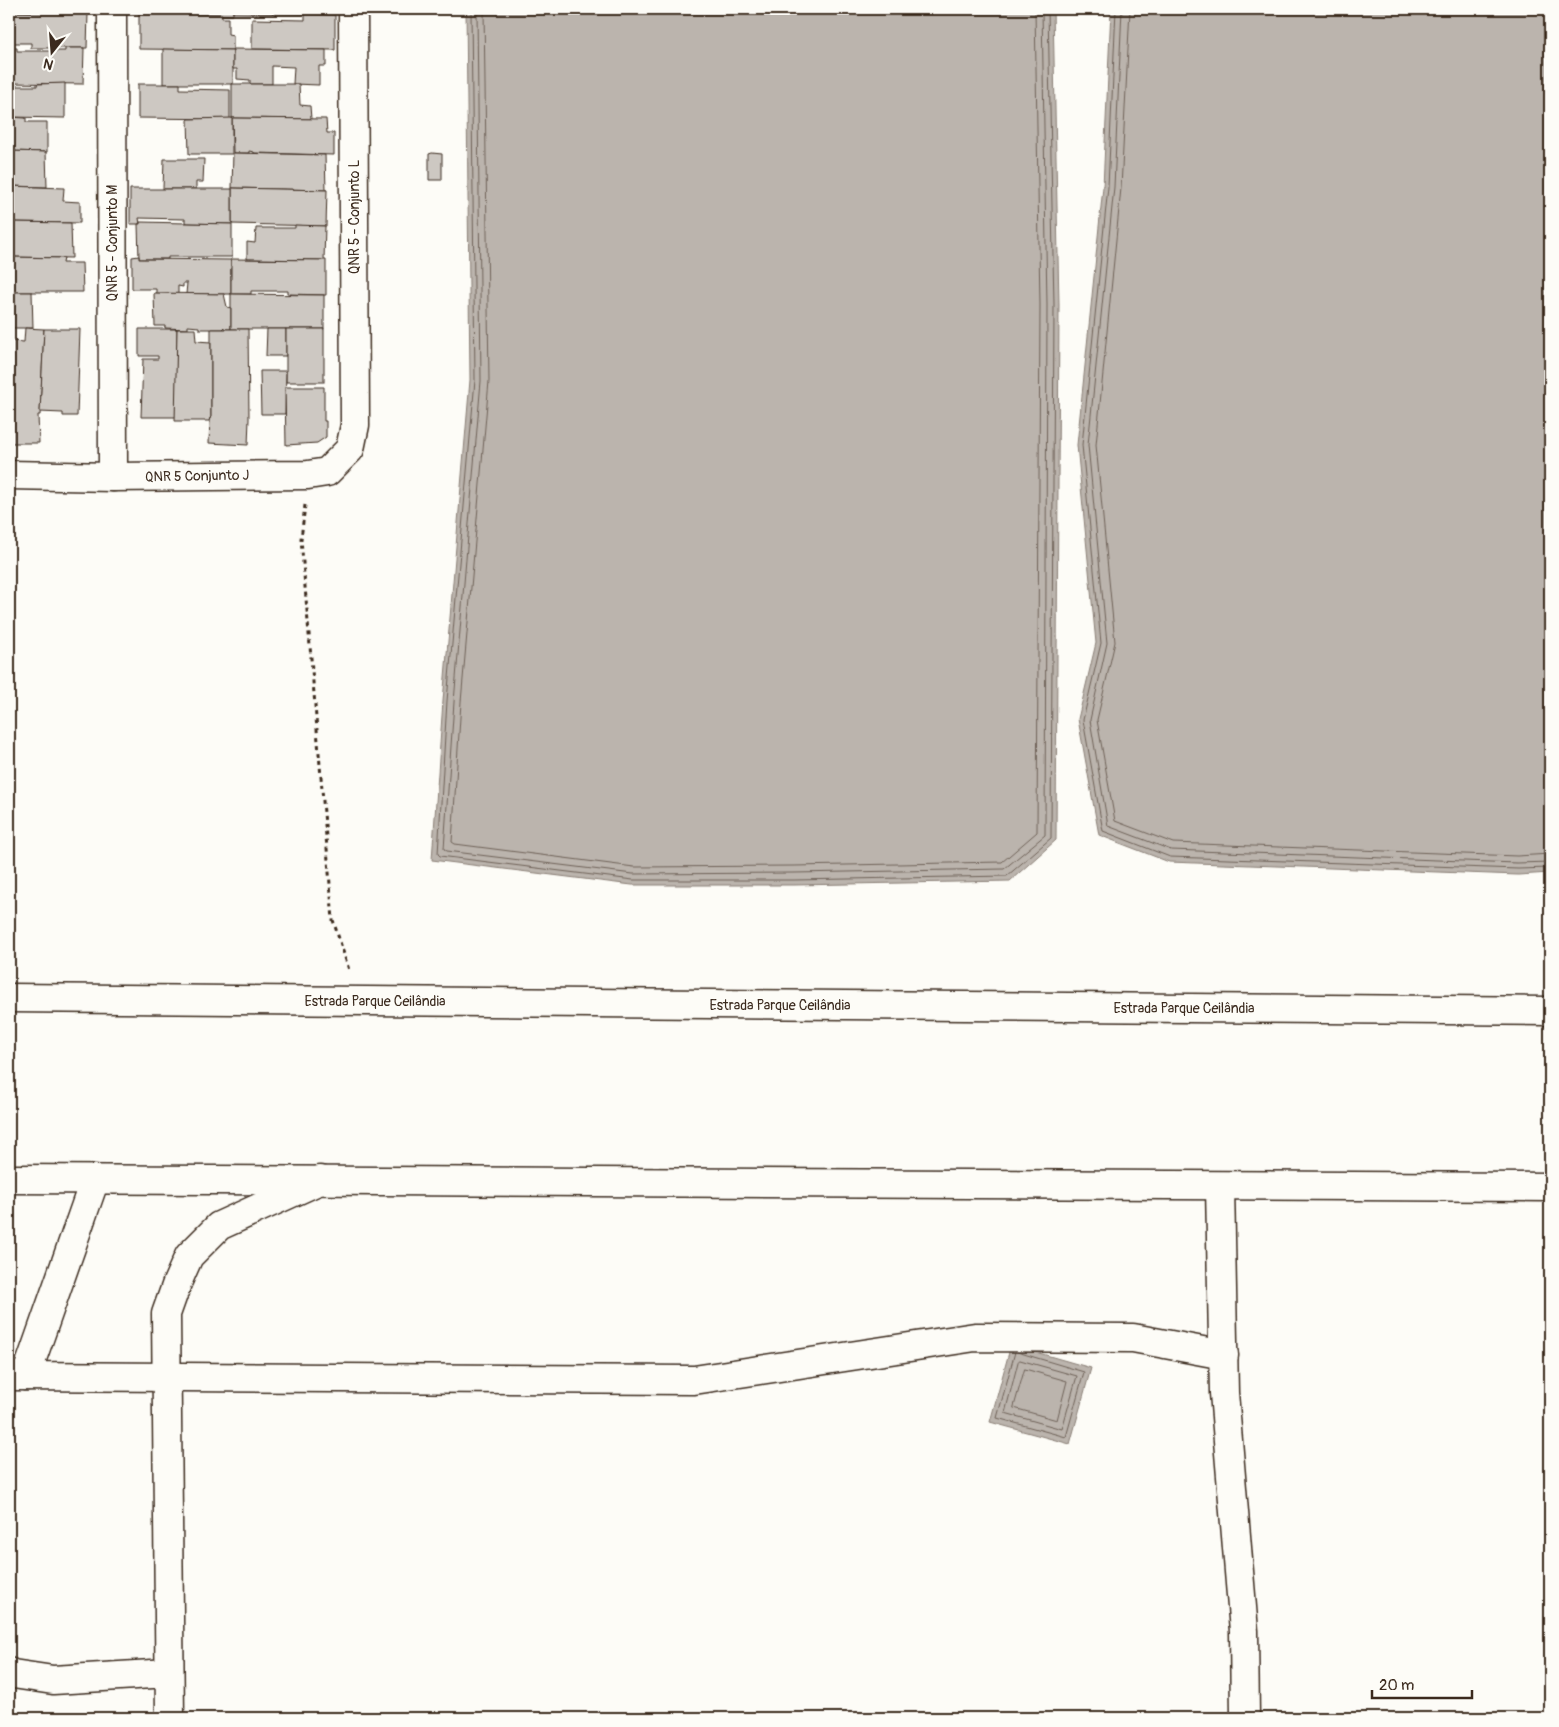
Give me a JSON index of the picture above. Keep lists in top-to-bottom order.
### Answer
{
  "streets": {
    "main road": [
      "QNR 5 - Conjunto L",
      "QNR 5 - Conjunto M",
      "QNR 5 Conjunto J",
      "Estrada Parque Ceilândia"
    ]
  },
  "crossings": [
    ["QNR 5 - Conjunto L", "QNR 5 Conjunto J"],
    ["QNR 5 - Conjunto M", "QNR 5 Conjunto J"]
  ],
  "scale_bar": "20 m",
  "north": "bottom"
}
